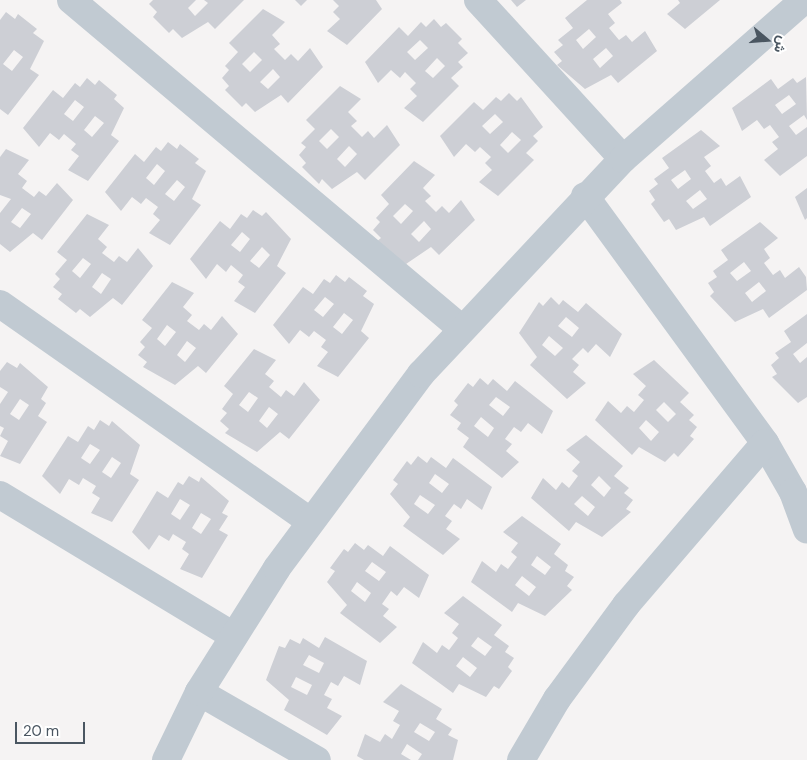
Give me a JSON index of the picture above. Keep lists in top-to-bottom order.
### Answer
{
  "scale_bar": "20 m",
  "north": "right"
}
